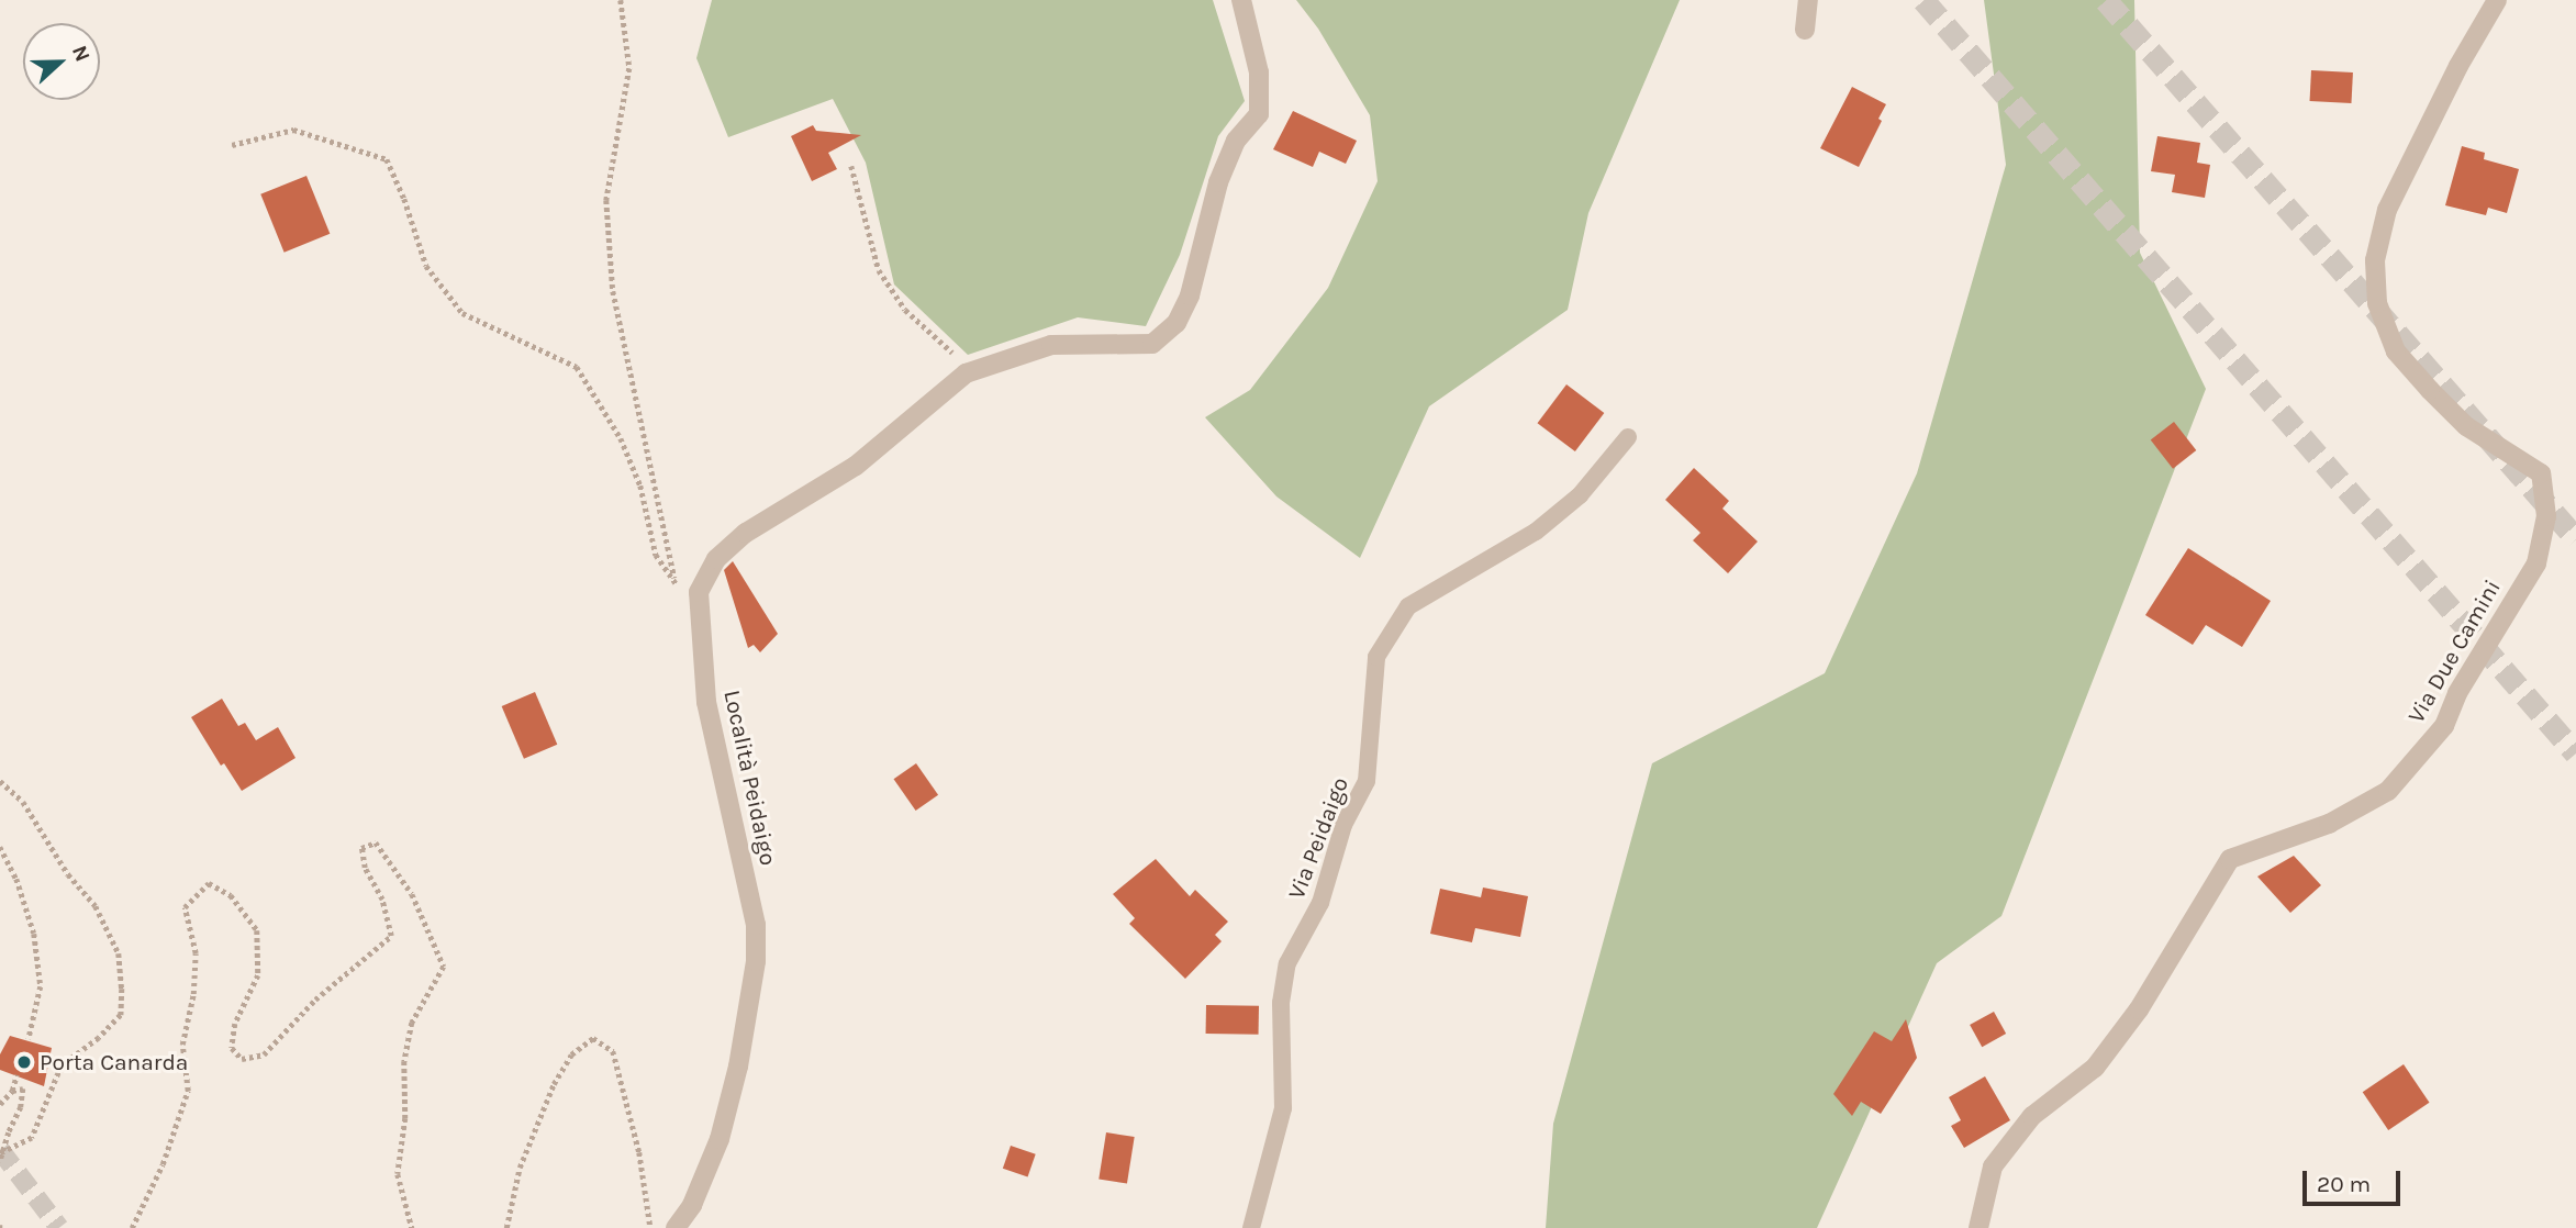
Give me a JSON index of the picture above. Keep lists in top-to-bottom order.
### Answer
{
  "streets": {
    "street": ["Via Due Camini", "Località Peidaigo"],
    "lane": ["Via Peidaigo"]
  },
  "places": ["Porta Canarda"],
  "scale_bar": "20 m",
  "north": "right"
}
